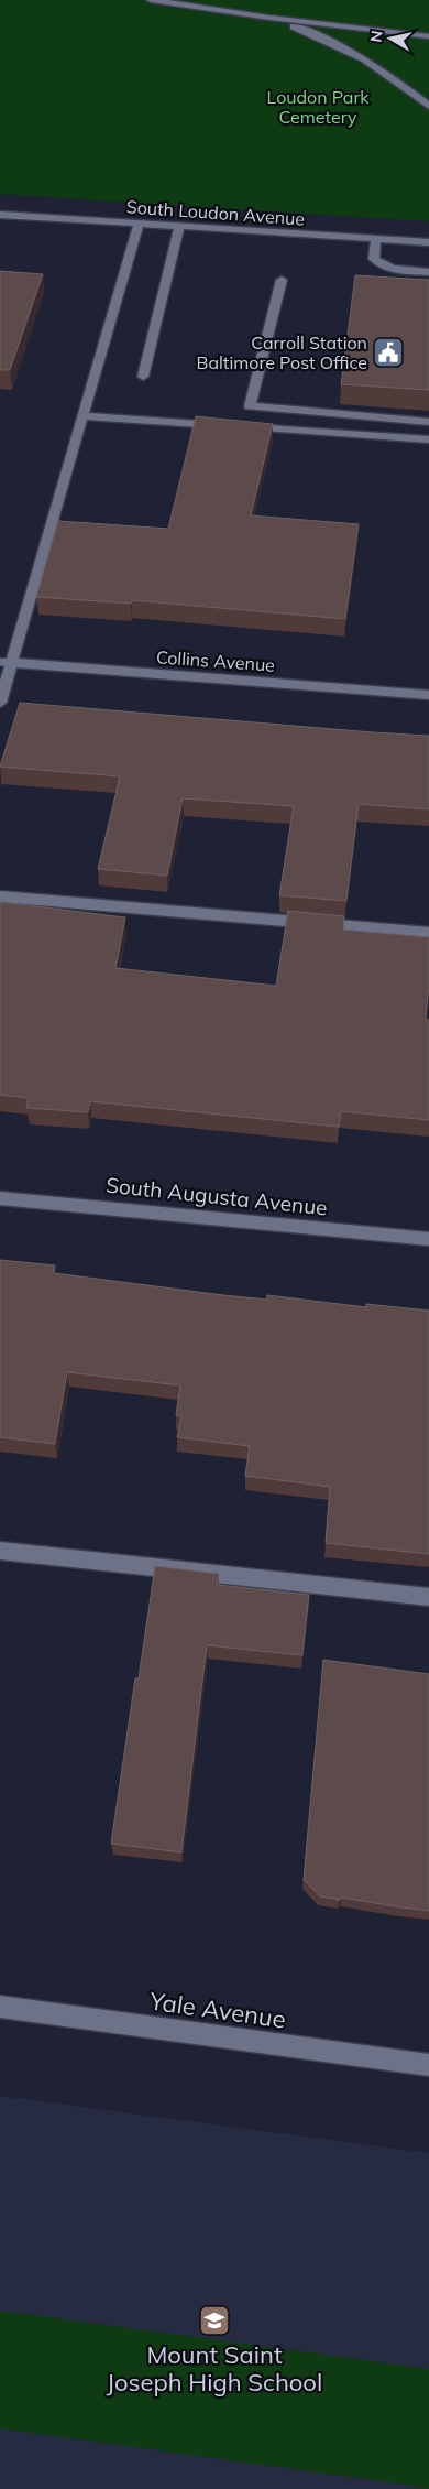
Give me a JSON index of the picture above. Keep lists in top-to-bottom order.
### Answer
{
  "streets": {
    "street": [
      "South Loudon Avenue",
      "Collins Avenue",
      "South Augusta Avenue",
      "Yale Avenue"
    ]
  },
  "parks": ["Loudon Park Cemetery"],
  "places": {
    "public building": ["Carroll Station Baltimore Post Office"],
    "school or university": ["Mount Saint Joseph High School"]
  },
  "north": "left"
}
